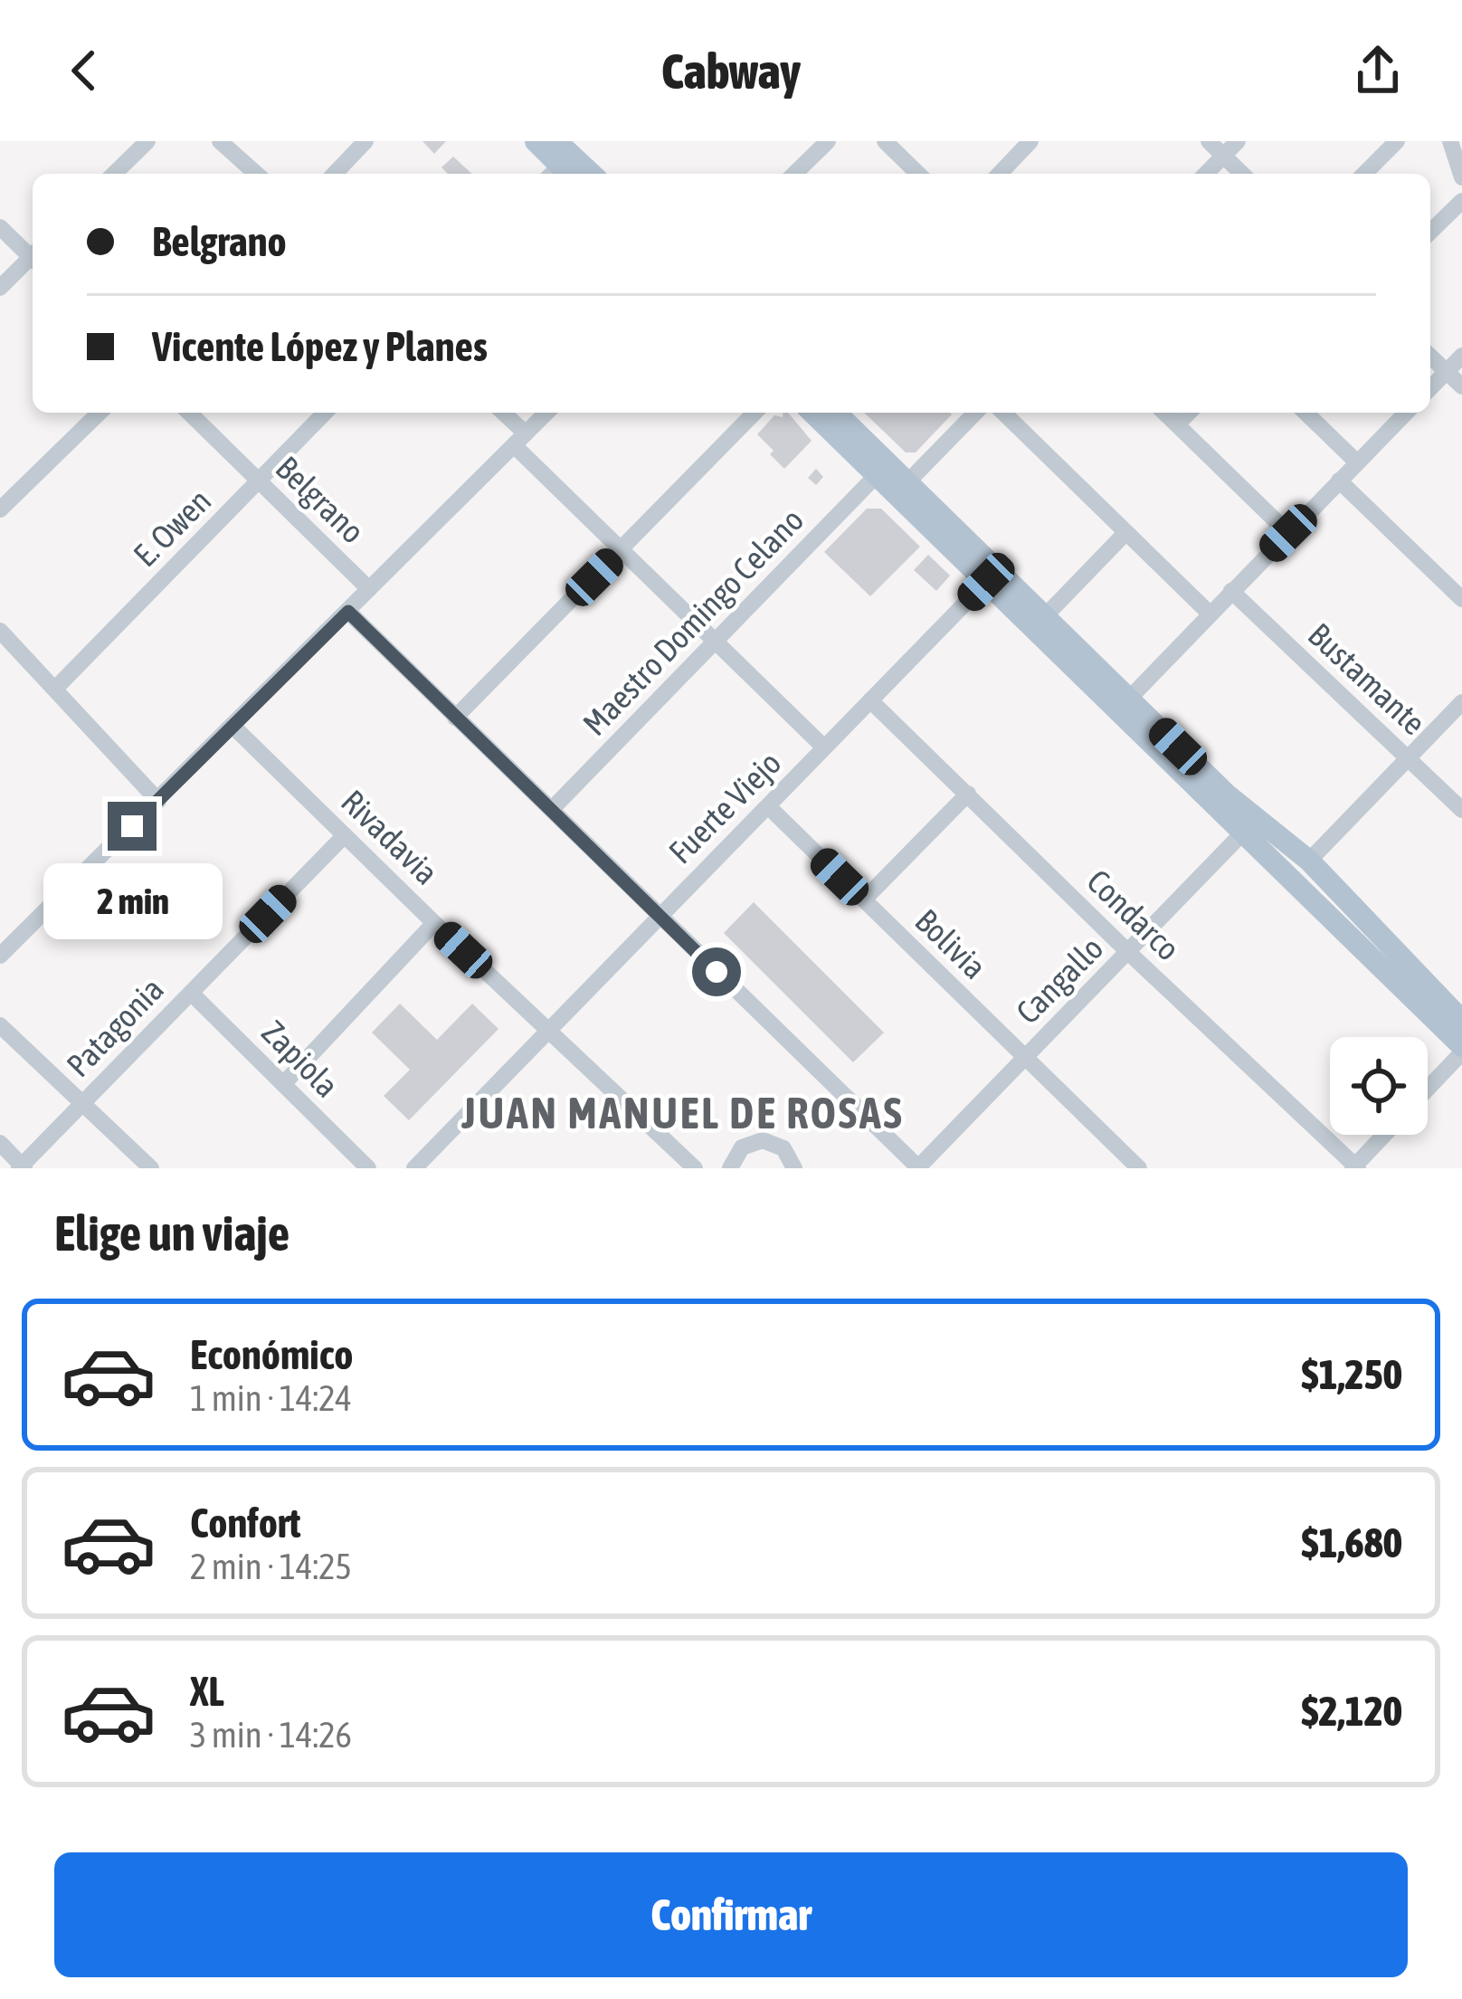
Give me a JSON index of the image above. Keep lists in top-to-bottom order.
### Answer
{
  "streets": {
    "street": [
      "Belgrano",
      "E. Owen",
      "Maestro Domingo Celano",
      "Bustamante",
      "Fuerte Viejo",
      "Rivadavia",
      "Condarco",
      "Bolivia",
      "Cangallo",
      "Patagonia",
      "Zapiola"
    ]
  },
  "crossings": [
    ["Belgrano", "E. Owen"],
    ["Fuerte Viejo", "Rivadavia"],
    ["Fuerte Viejo", "Condarco"],
    ["Fuerte Viejo", "Bolivia"],
    ["Rivadavia", "Patagonia"],
    ["Condarco", "Cangallo"],
    ["Bolivia", "Cangallo"],
    ["Patagonia", "Zapiola"]
  ],
  "districts": ["JUAN MANUEL DE ROSAS"],
  "page": {
    "header": "Cabway",
    "banner": ["Belgrano", "Vicente López y Planes"],
    "bubble": "2 min",
    "heading": "Elige un viaje",
    "list": [
      {
        "name": "Económico",
        "note": "1 min · 14:24",
        "value": "$1,250"
      },
      {
        "name": "Confort",
        "note": "2 min · 14:25",
        "value": "$1,680"
      },
      {
        "name": "XL",
        "note": "3 min · 14:26",
        "value": "$2,120"
      }
    ],
    "buttons": "Confirmar"
  }
}
